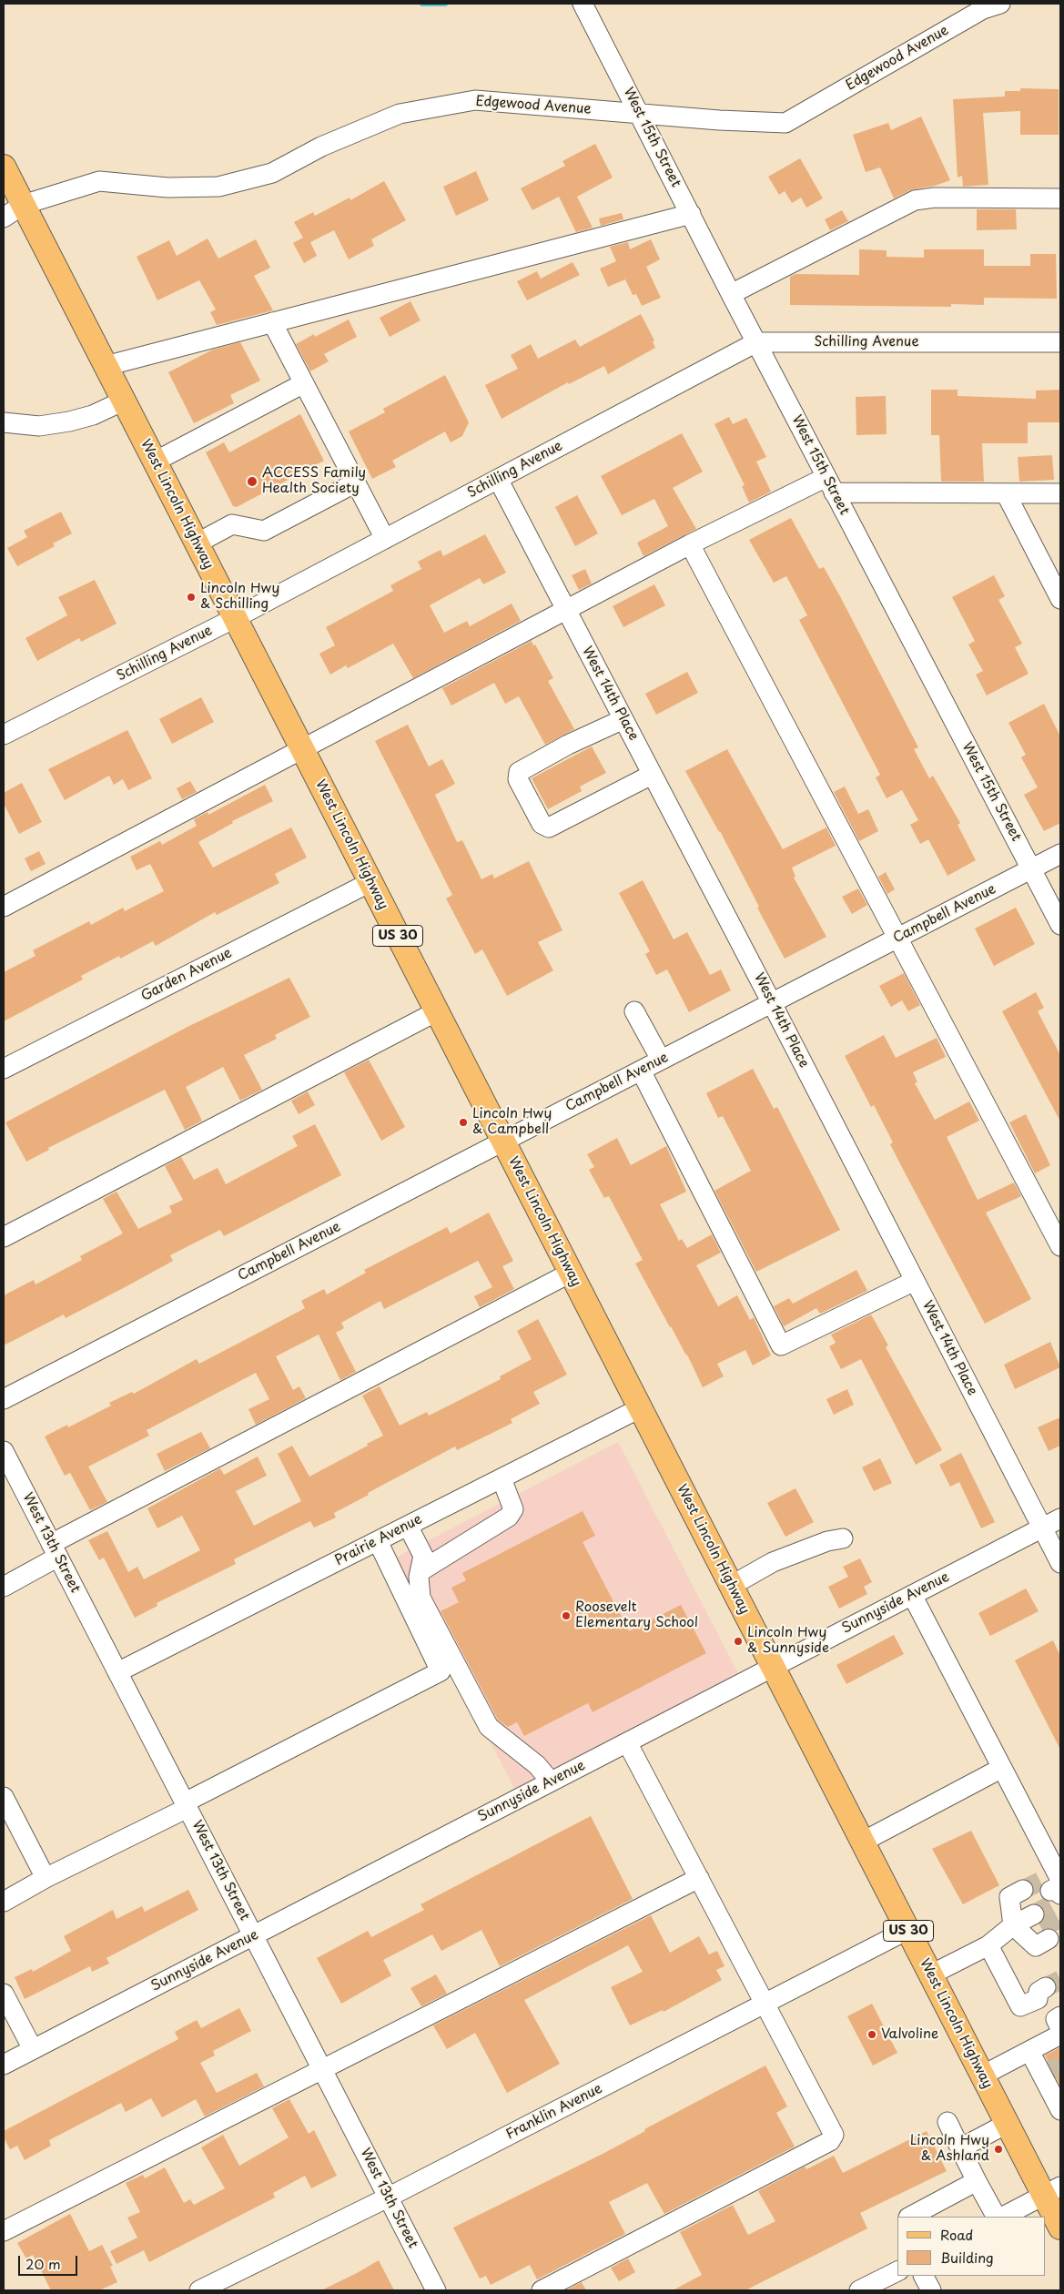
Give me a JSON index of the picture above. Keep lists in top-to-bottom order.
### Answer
{
  "streets": {
    "main road": ["West Lincoln Highway", "US 30"],
    "street": [
      "Edgewood Avenue",
      "West 15th Street",
      "Schilling Avenue",
      "West 14th Place",
      "Campbell Avenue",
      "Garden Avenue",
      "Prairie Avenue",
      "West 13th Street",
      "Sunnyside Avenue",
      "Franklin Avenue"
    ]
  },
  "crossings": [
    ["Edgewood Avenue", "West 15th Street"],
    ["Edgewood Avenue", "West Lincoln Highway"],
    ["West 15th Street", "Schilling Avenue"],
    ["West 15th Street", "Campbell Avenue"],
    ["Schilling Avenue", "West Lincoln Highway"],
    ["Schilling Avenue", "West 14th Place"],
    ["West Lincoln Highway", "Campbell Avenue"],
    ["West Lincoln Highway", "Garden Avenue"],
    ["West Lincoln Highway", "Prairie Avenue"],
    ["West Lincoln Highway", "Sunnyside Avenue"],
    ["West Lincoln Highway", "Franklin Avenue"],
    ["West 14th Place", "Campbell Avenue"],
    ["West 14th Place", "Sunnyside Avenue"],
    ["Prairie Avenue", "West 13th Street"],
    ["West 13th Street", "Sunnyside Avenue"],
    ["West 13th Street", "Franklin Avenue"]
  ],
  "places": [
    "ACCESS Family Health Society",
    "Lincoln Hwy & Schilling",
    "Lincoln Hwy & Campbell",
    "Roosevelt Elementary School",
    "Lincoln Hwy & Sunnyside",
    "Valvoline",
    "Lincoln Hwy & Ashland"
  ],
  "legend": ["Road", "Building"],
  "scale_bar": "20 m"
}
